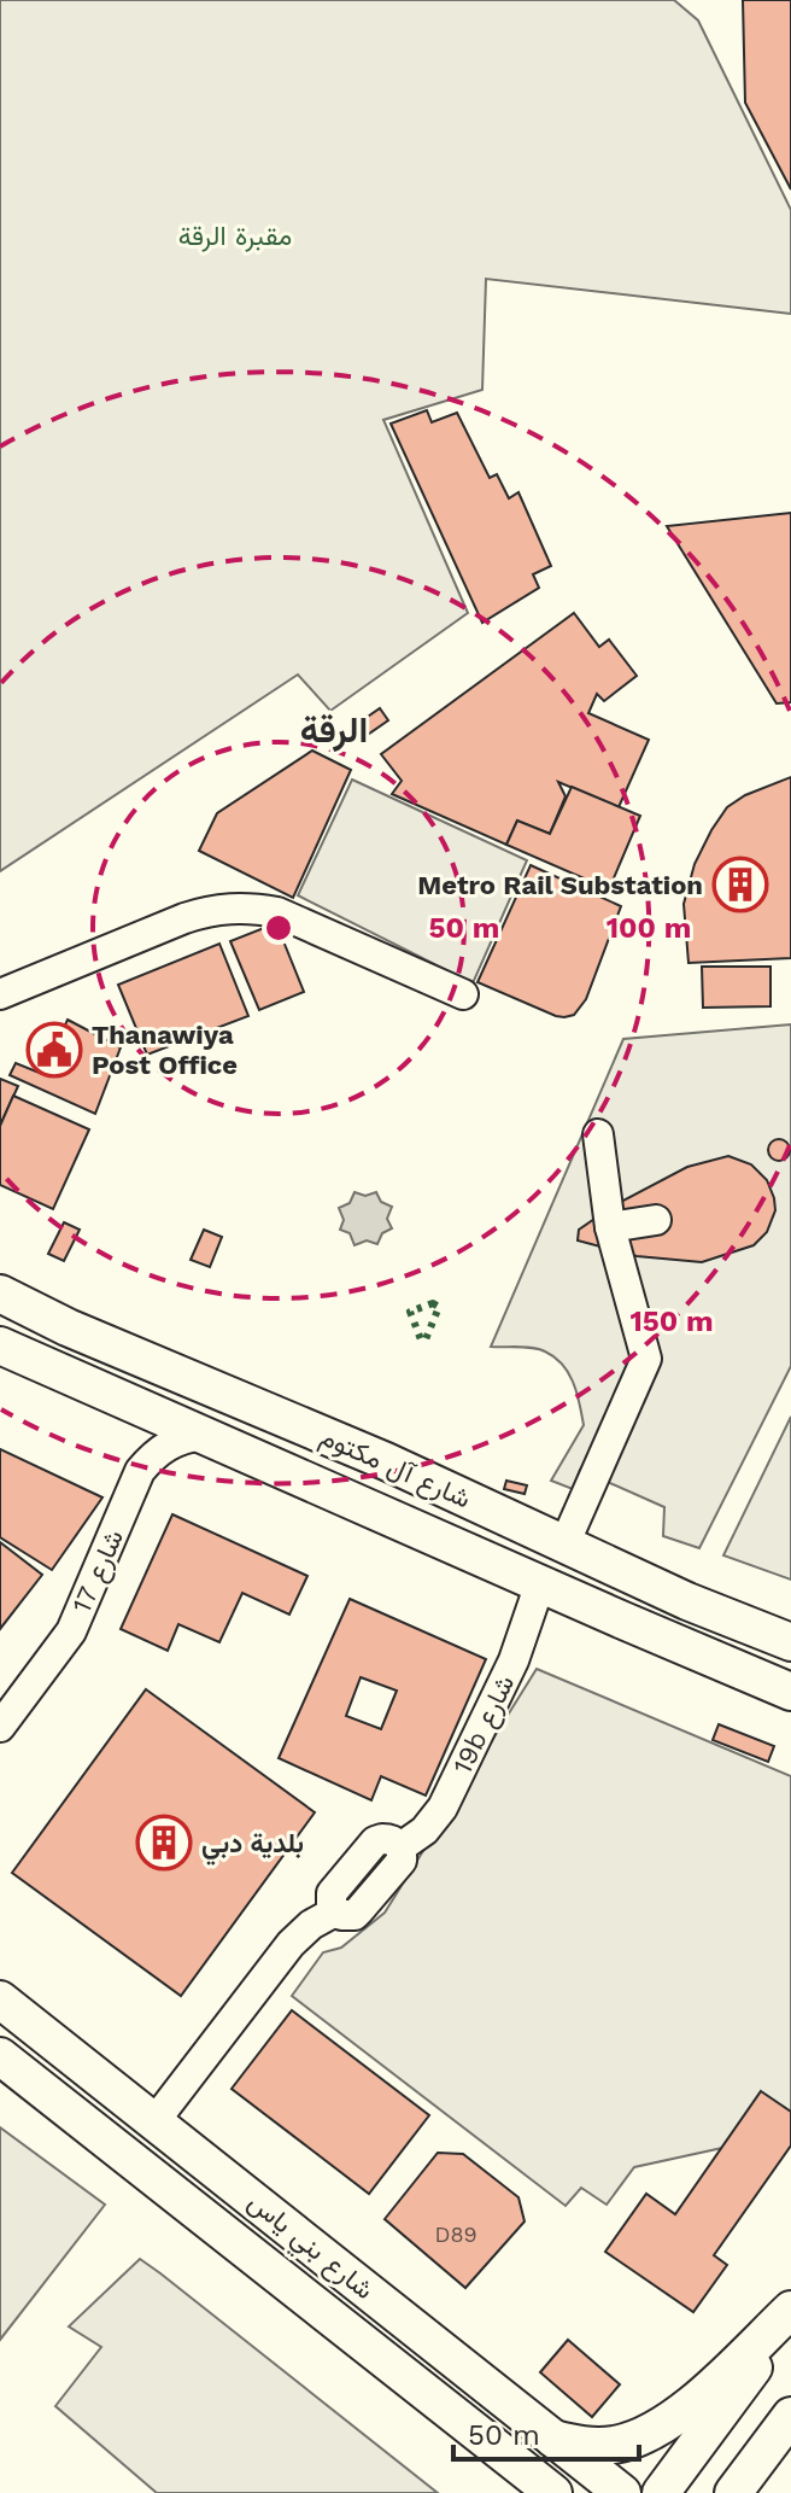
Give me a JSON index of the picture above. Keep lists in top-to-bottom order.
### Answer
{
  "streets": {
    "main road": ["شارع آل مكتوم", "شارع بني ياس"],
    "street": ["شارع 17", "19b شارع"]
  },
  "crossings": [
    ["شارع آل مكتوم", "شارع 17"],
    ["شارع آل مكتوم", "19b شارع"],
    ["19b شارع", "شارع بني ياس"]
  ],
  "districts": ["الرقة"],
  "parks": ["مقبرة الرقة"],
  "places": {
    "building": ["Metro Rail Substation", "بلدية دبي"],
    "public building": ["Thanawiya Post Office"]
  },
  "house_numbers": ["D89"],
  "scale_bar": "50 m",
  "rings": ["50 m", "100 m", "150 m"]
}
